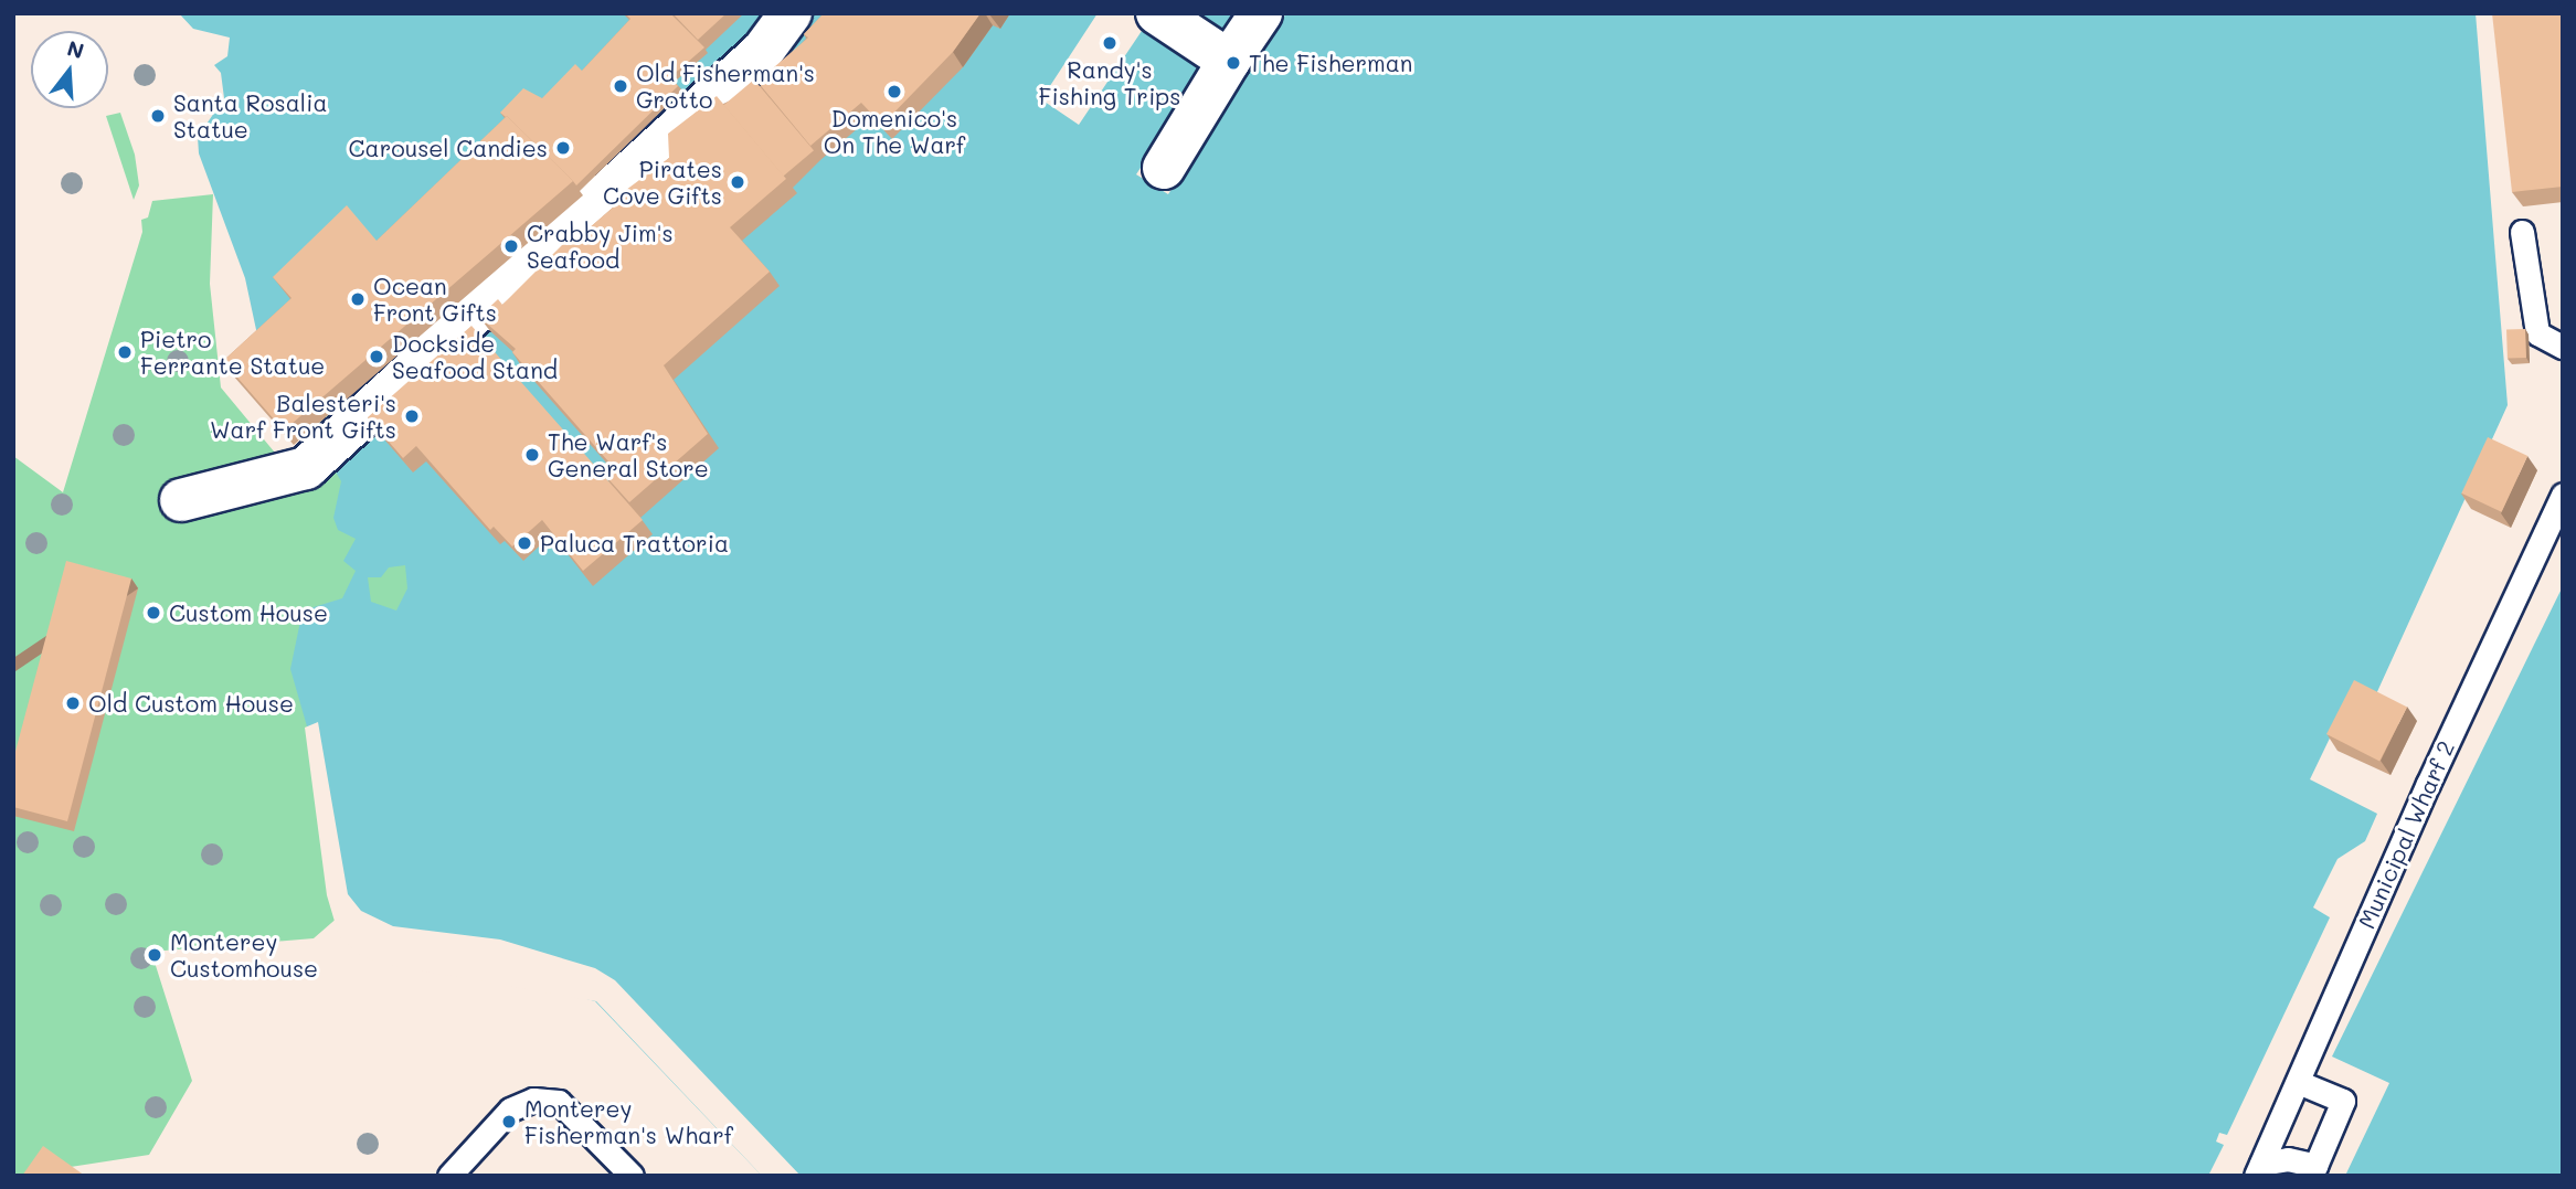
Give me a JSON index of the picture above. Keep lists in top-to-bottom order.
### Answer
{
  "streets": {
    "lane": ["Municipal Wharf 2"]
  },
  "places": [
    "Randy's Fishing Trips",
    "The Fisherman",
    "Old Fisherman's Grotto",
    "Domenico's On The Warf",
    "Santa Rosalia Statue",
    "Carousel Candies",
    "Pirates Cove Gifts",
    "Crabby Jim's Seafood",
    "Ocean Front Gifts",
    "Pietro Ferrante Statue",
    "Dockside Seafood Stand",
    "Balesteri's Warf Front Gifts",
    "The Warf's General Store",
    "Paluca Trattoria",
    "Custom House",
    "Old Custom House",
    "Monterey Customhouse",
    "Monterey Fisherman's Wharf"
  ],
  "north": "top"
}
